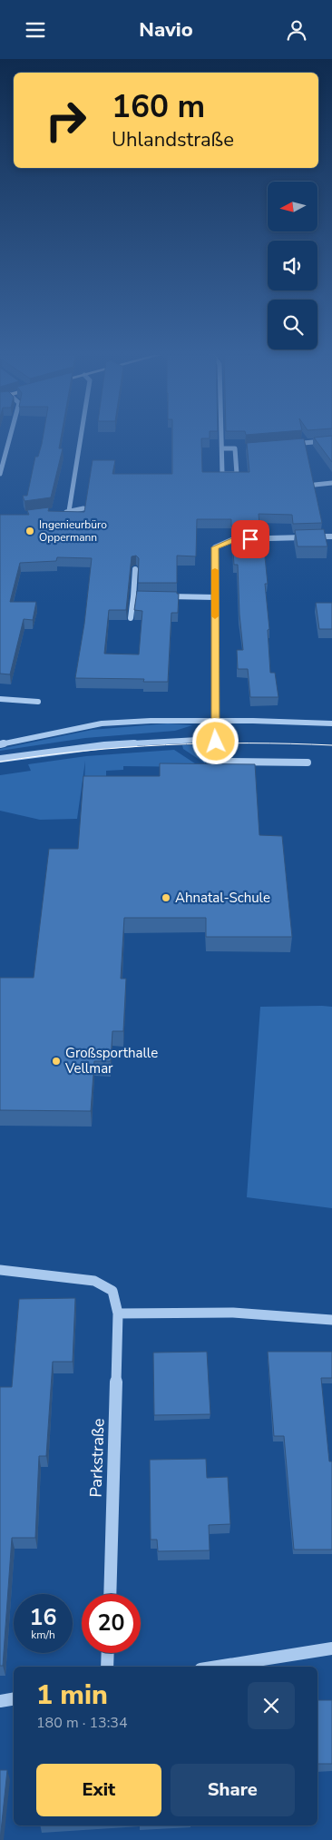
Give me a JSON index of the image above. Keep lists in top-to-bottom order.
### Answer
{
  "streets": {
    "street": ["Parkstraße"]
  },
  "places": ["Ingenieurbüro Oppermann", "Ahnatal-Schule", "Großsporthalle Vellmar"],
  "north": "left",
  "page": {
    "header": "Navio",
    "turn": ["160 m", "Uhlandstraße"],
    "speed": "16 km/h",
    "limit": "20",
    "heading": ["1 min", "180 m · 13:34"],
    "buttons": ["Exit", "Share"]
  }
}
